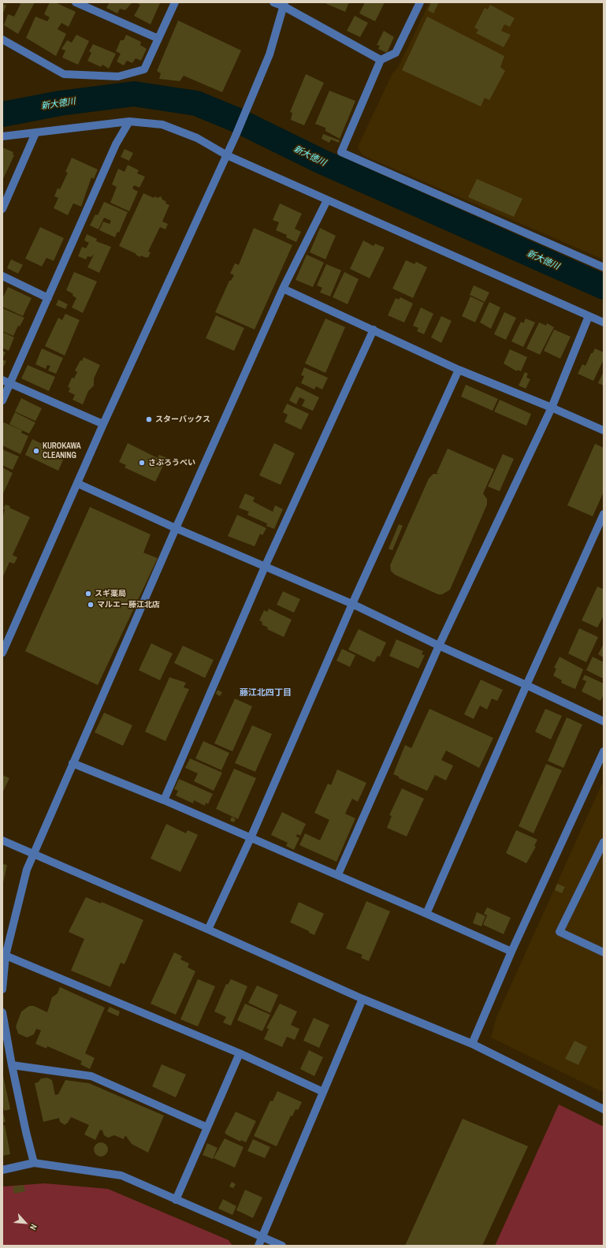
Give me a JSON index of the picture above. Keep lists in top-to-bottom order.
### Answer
{
  "districts": ["藤江北四丁目"],
  "water": ["新大徳川"],
  "places": [
    "スターバックス",
    "KUROKAWA CLEANING",
    "さぶろうべい",
    "スギ薬局",
    "マルエー藤江北店"
  ],
  "north": "bottom right"
}
